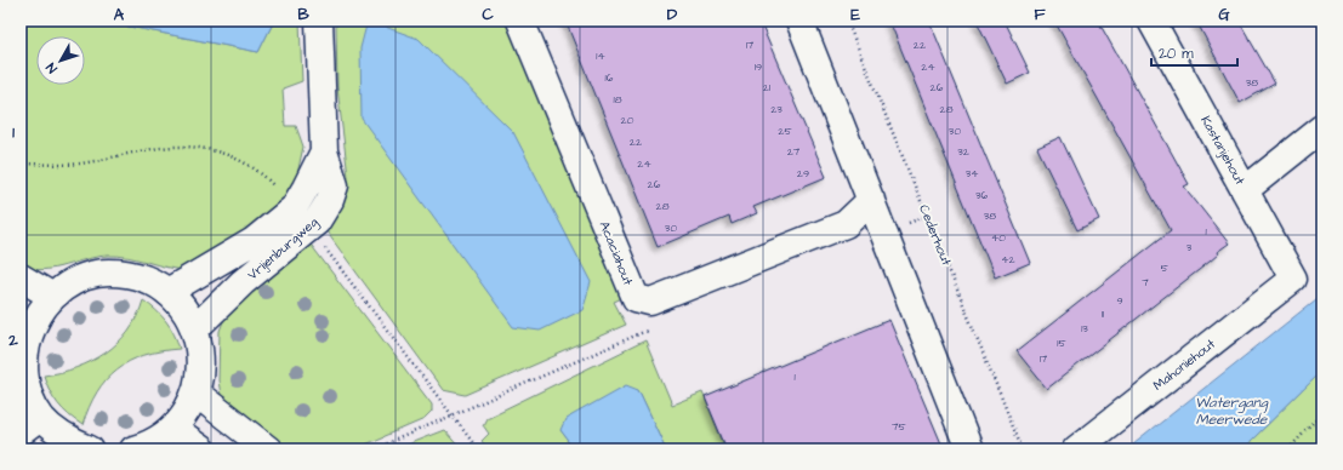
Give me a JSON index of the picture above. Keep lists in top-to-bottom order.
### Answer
{
  "streets": {
    "street": [
      "Kastanjehout",
      "Vrijenburgweg",
      "Acaciahout",
      "Mahoniehout"
    ],
    "path": ["Cederhout"]
  },
  "crossings": [
    ["Kastanjehout", "Mahoniehout"]
  ],
  "water": ["Watergang Meerwede"],
  "house_numbers": [
    "17",
    "22",
    "14",
    "19",
    "24",
    "16",
    "38",
    "21",
    "26",
    "18",
    "23",
    "28",
    "20",
    "25",
    "30",
    "22",
    "27",
    "32",
    "24",
    "29",
    "34",
    "26",
    "36",
    "28",
    "38",
    "30",
    "1",
    "40",
    "3",
    "42",
    "5",
    "7",
    "9",
    "11",
    "13",
    "15",
    "17",
    "1",
    "75"
  ],
  "scale_bar": "20 m",
  "north": "bottom left",
  "grid": {
    "columns": [
      "A",
      "B",
      "C",
      "D",
      "E",
      "F",
      "G"
    ],
    "rows": ["1", "2"]
  }
}
